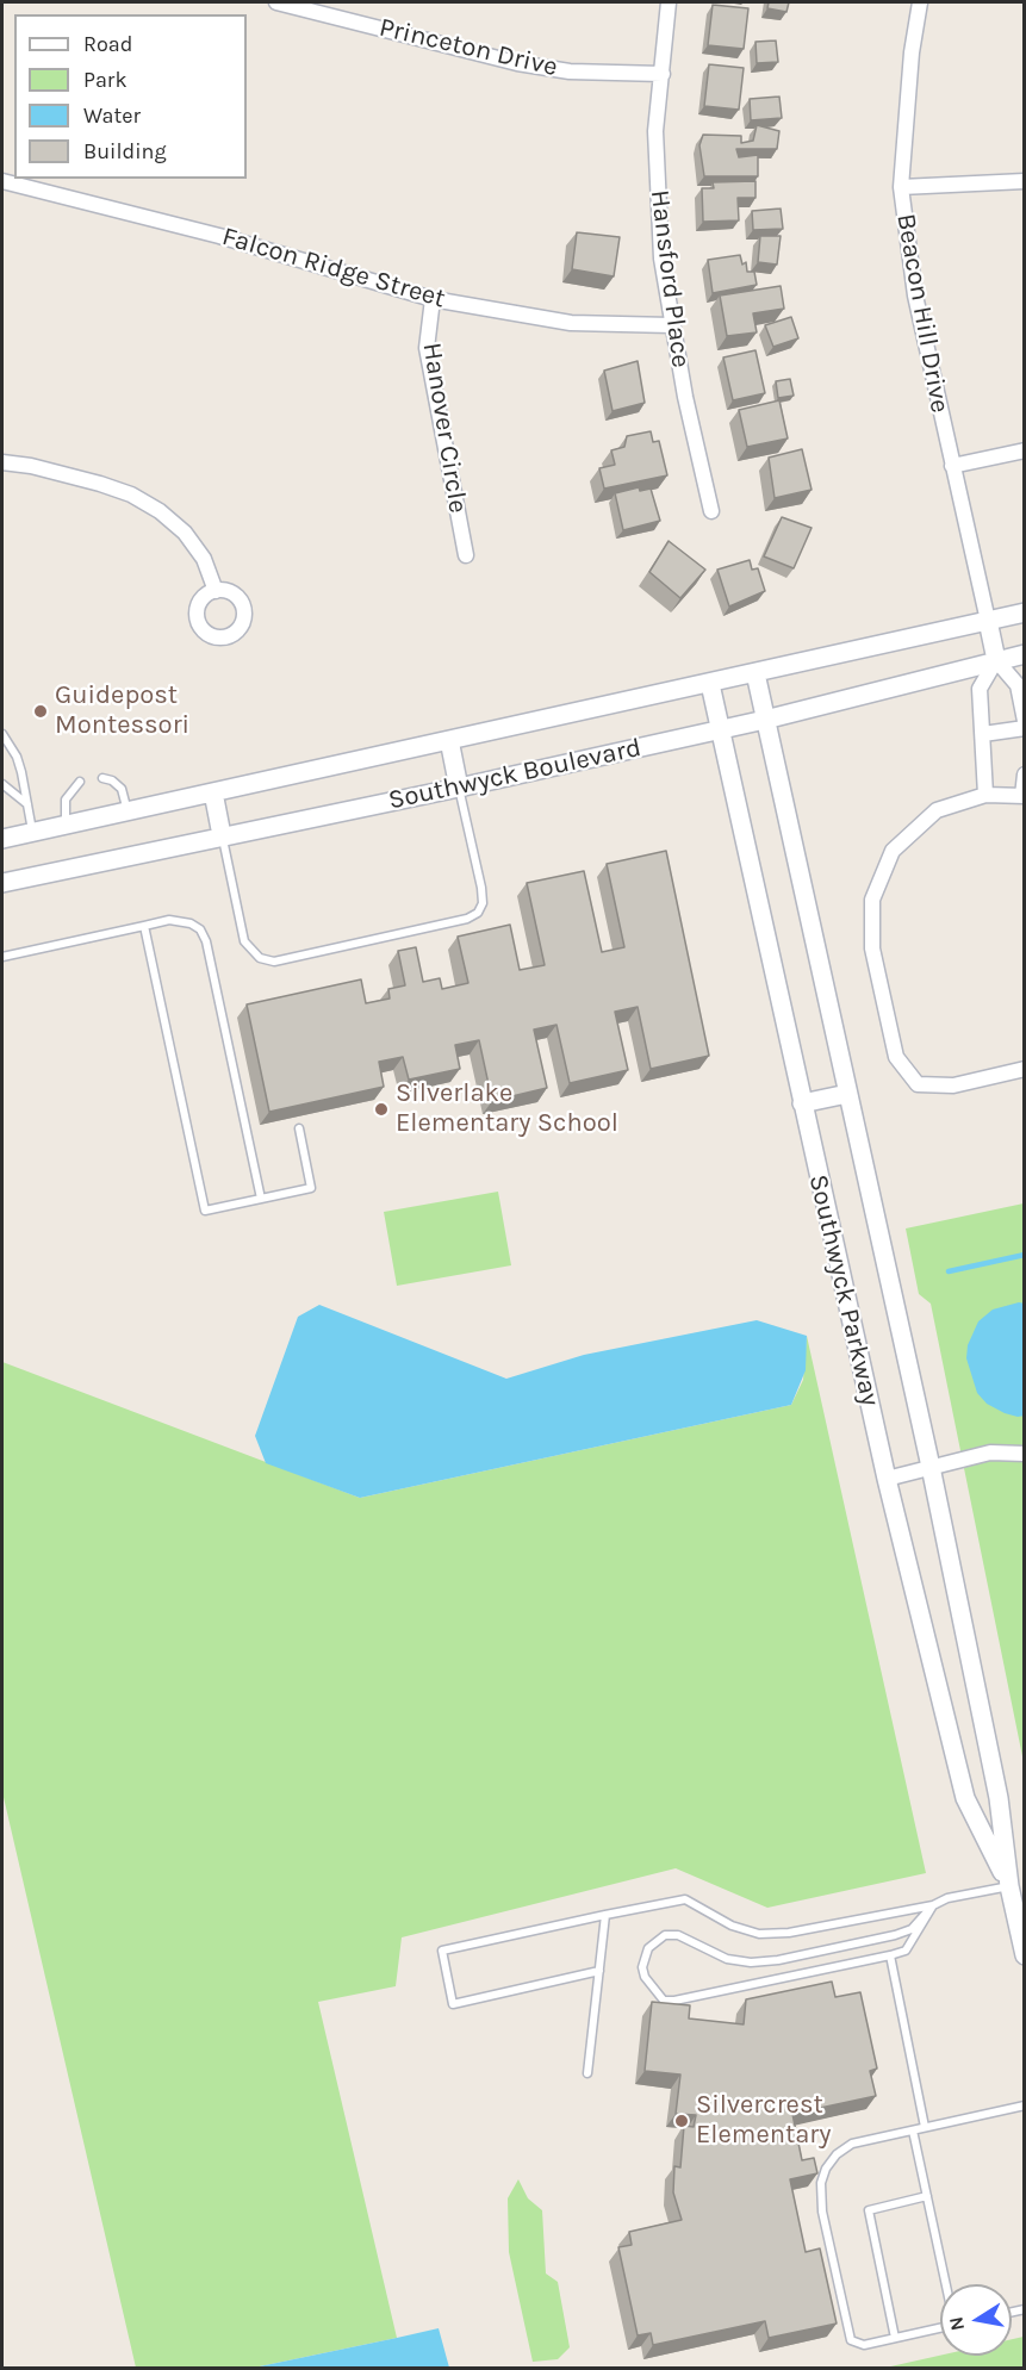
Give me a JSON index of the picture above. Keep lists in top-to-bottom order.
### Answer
{
  "streets": {
    "street": [
      "Princeton Drive",
      "Falcon Ridge Street",
      "Hansford Place",
      "Beacon Hill Drive",
      "Hanover Circle",
      "Southwyck Boulevard",
      "Southwyck Parkway"
    ]
  },
  "crossings": [
    ["Princeton Drive", "Hansford Place"],
    ["Falcon Ridge Street", "Hansford Place"],
    ["Falcon Ridge Street", "Hanover Circle"],
    ["Beacon Hill Drive", "Southwyck Boulevard"],
    ["Southwyck Boulevard", "Southwyck Parkway"]
  ],
  "places": ["Guidepost Montessori", "Silverlake Elementary School", "Silvercrest Elementary"],
  "legend": [
    "Road",
    "Park",
    "Water",
    "Building"
  ],
  "north": "left"
}
